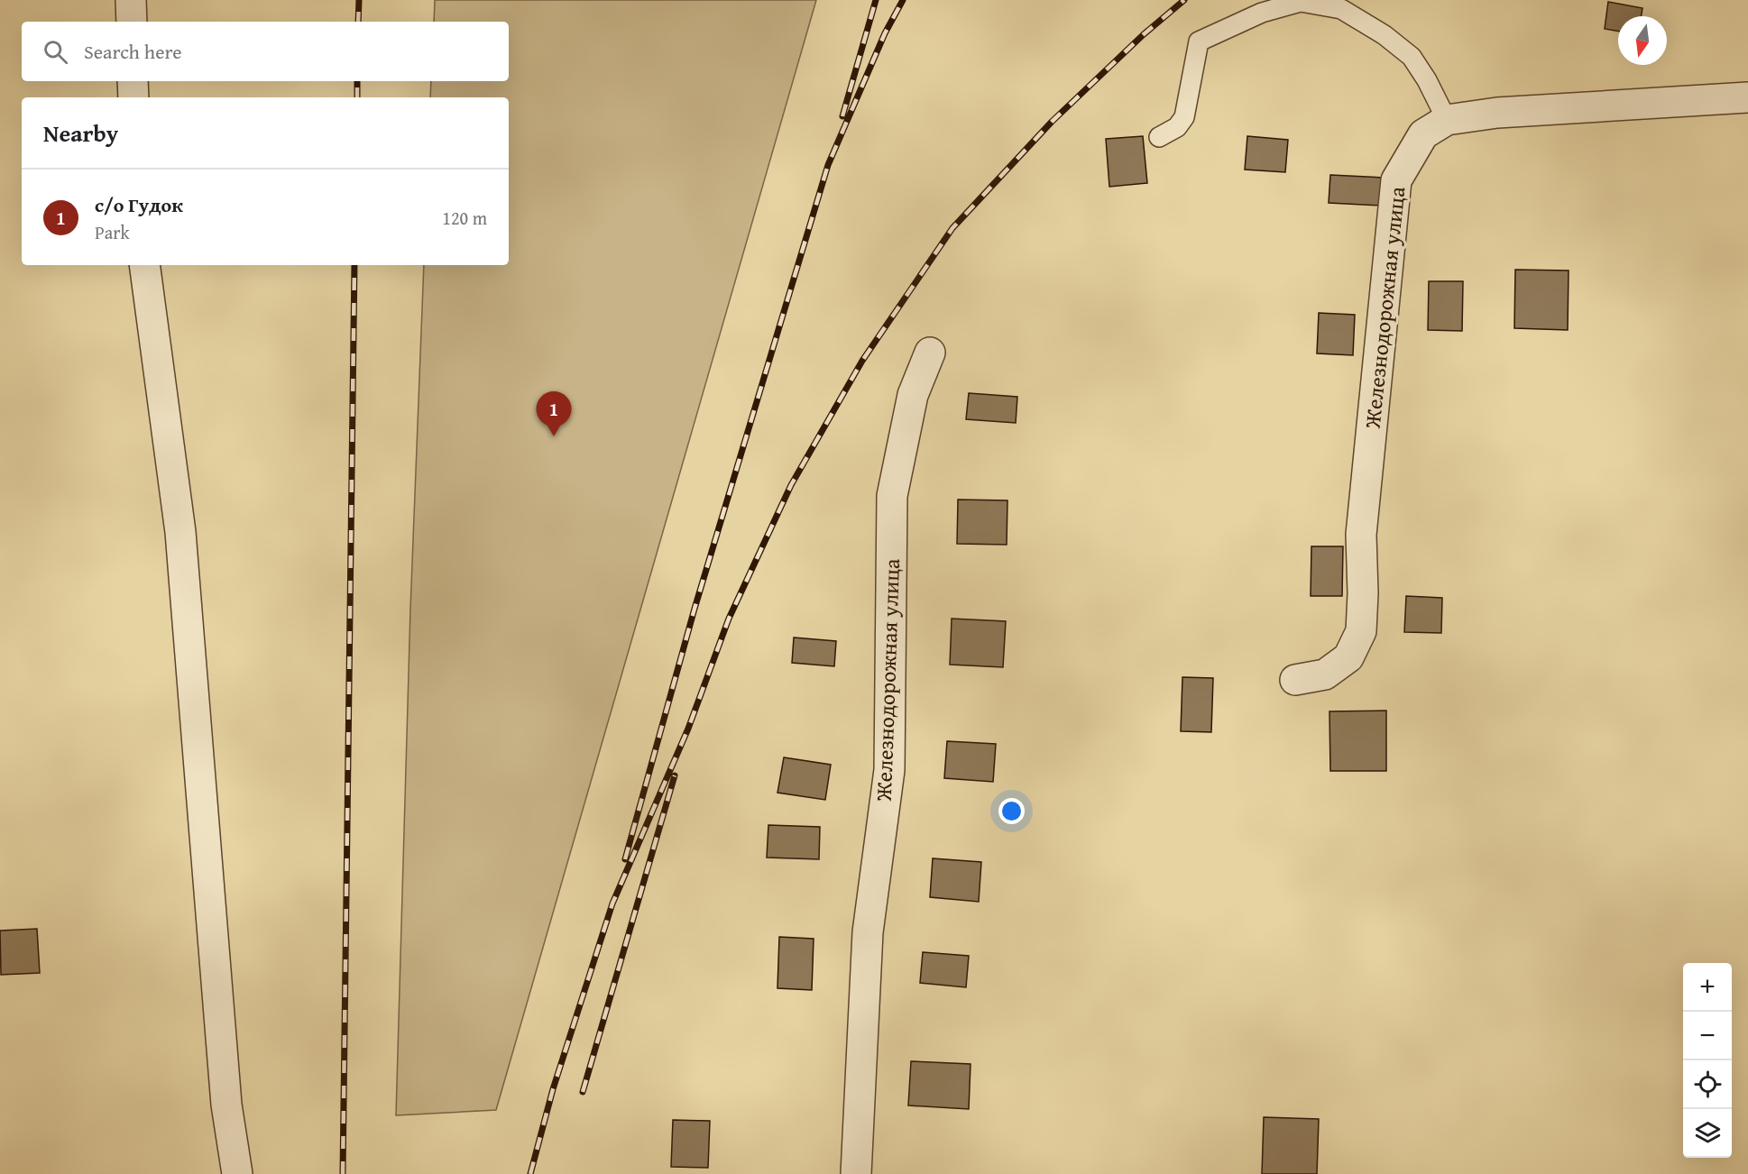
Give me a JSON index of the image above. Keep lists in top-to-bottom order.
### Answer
{
  "streets": {
    "street": ["Железнодорожная улица"]
  },
  "north": "bottom",
  "page": {
    "search": "Search here",
    "heading": "Nearby",
    "list": [
      {
        "mark": "1",
        "name": "с/о Гудок",
        "note": "Park",
        "value": "120 m"
      }
    ],
    "pins": "1",
    "map_buttons": ["+", "−"]
  }
}
